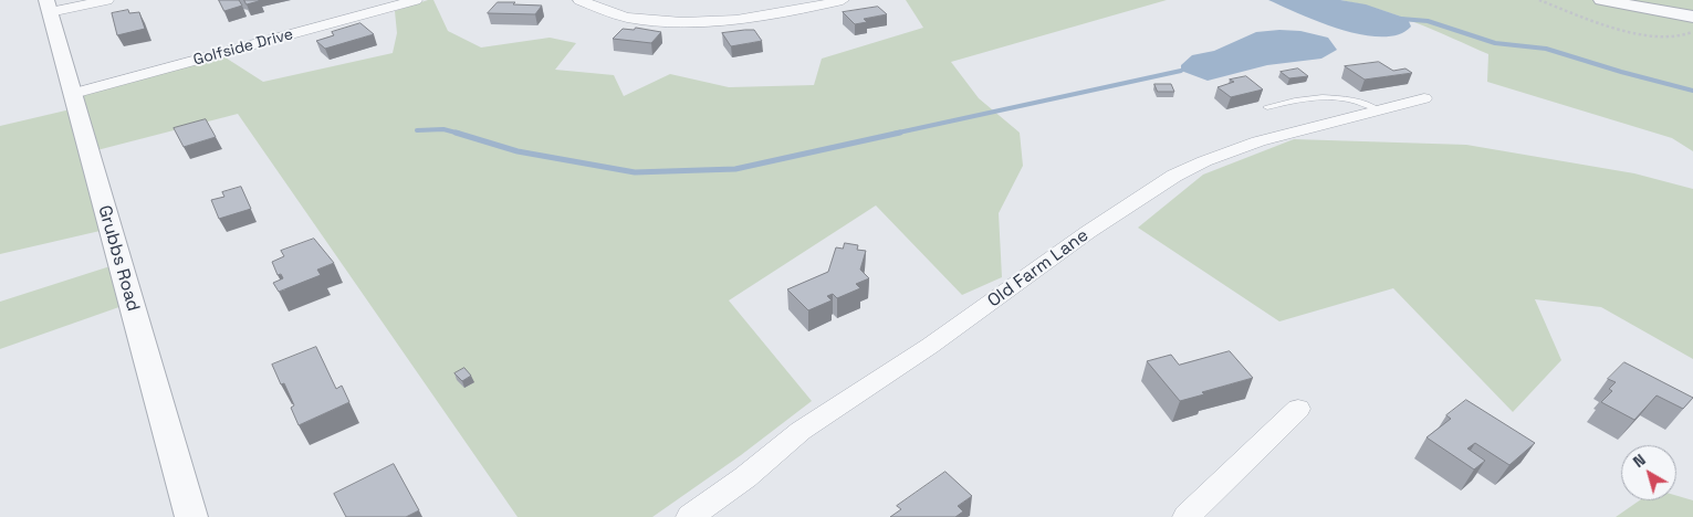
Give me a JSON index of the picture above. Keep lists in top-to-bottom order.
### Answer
{
  "streets": {
    "street": ["Golfside Drive", "Grubbs Road", "Old Farm Lane"]
  },
  "crossings": [
    ["Golfside Drive", "Grubbs Road"]
  ],
  "north": "top left"
}
